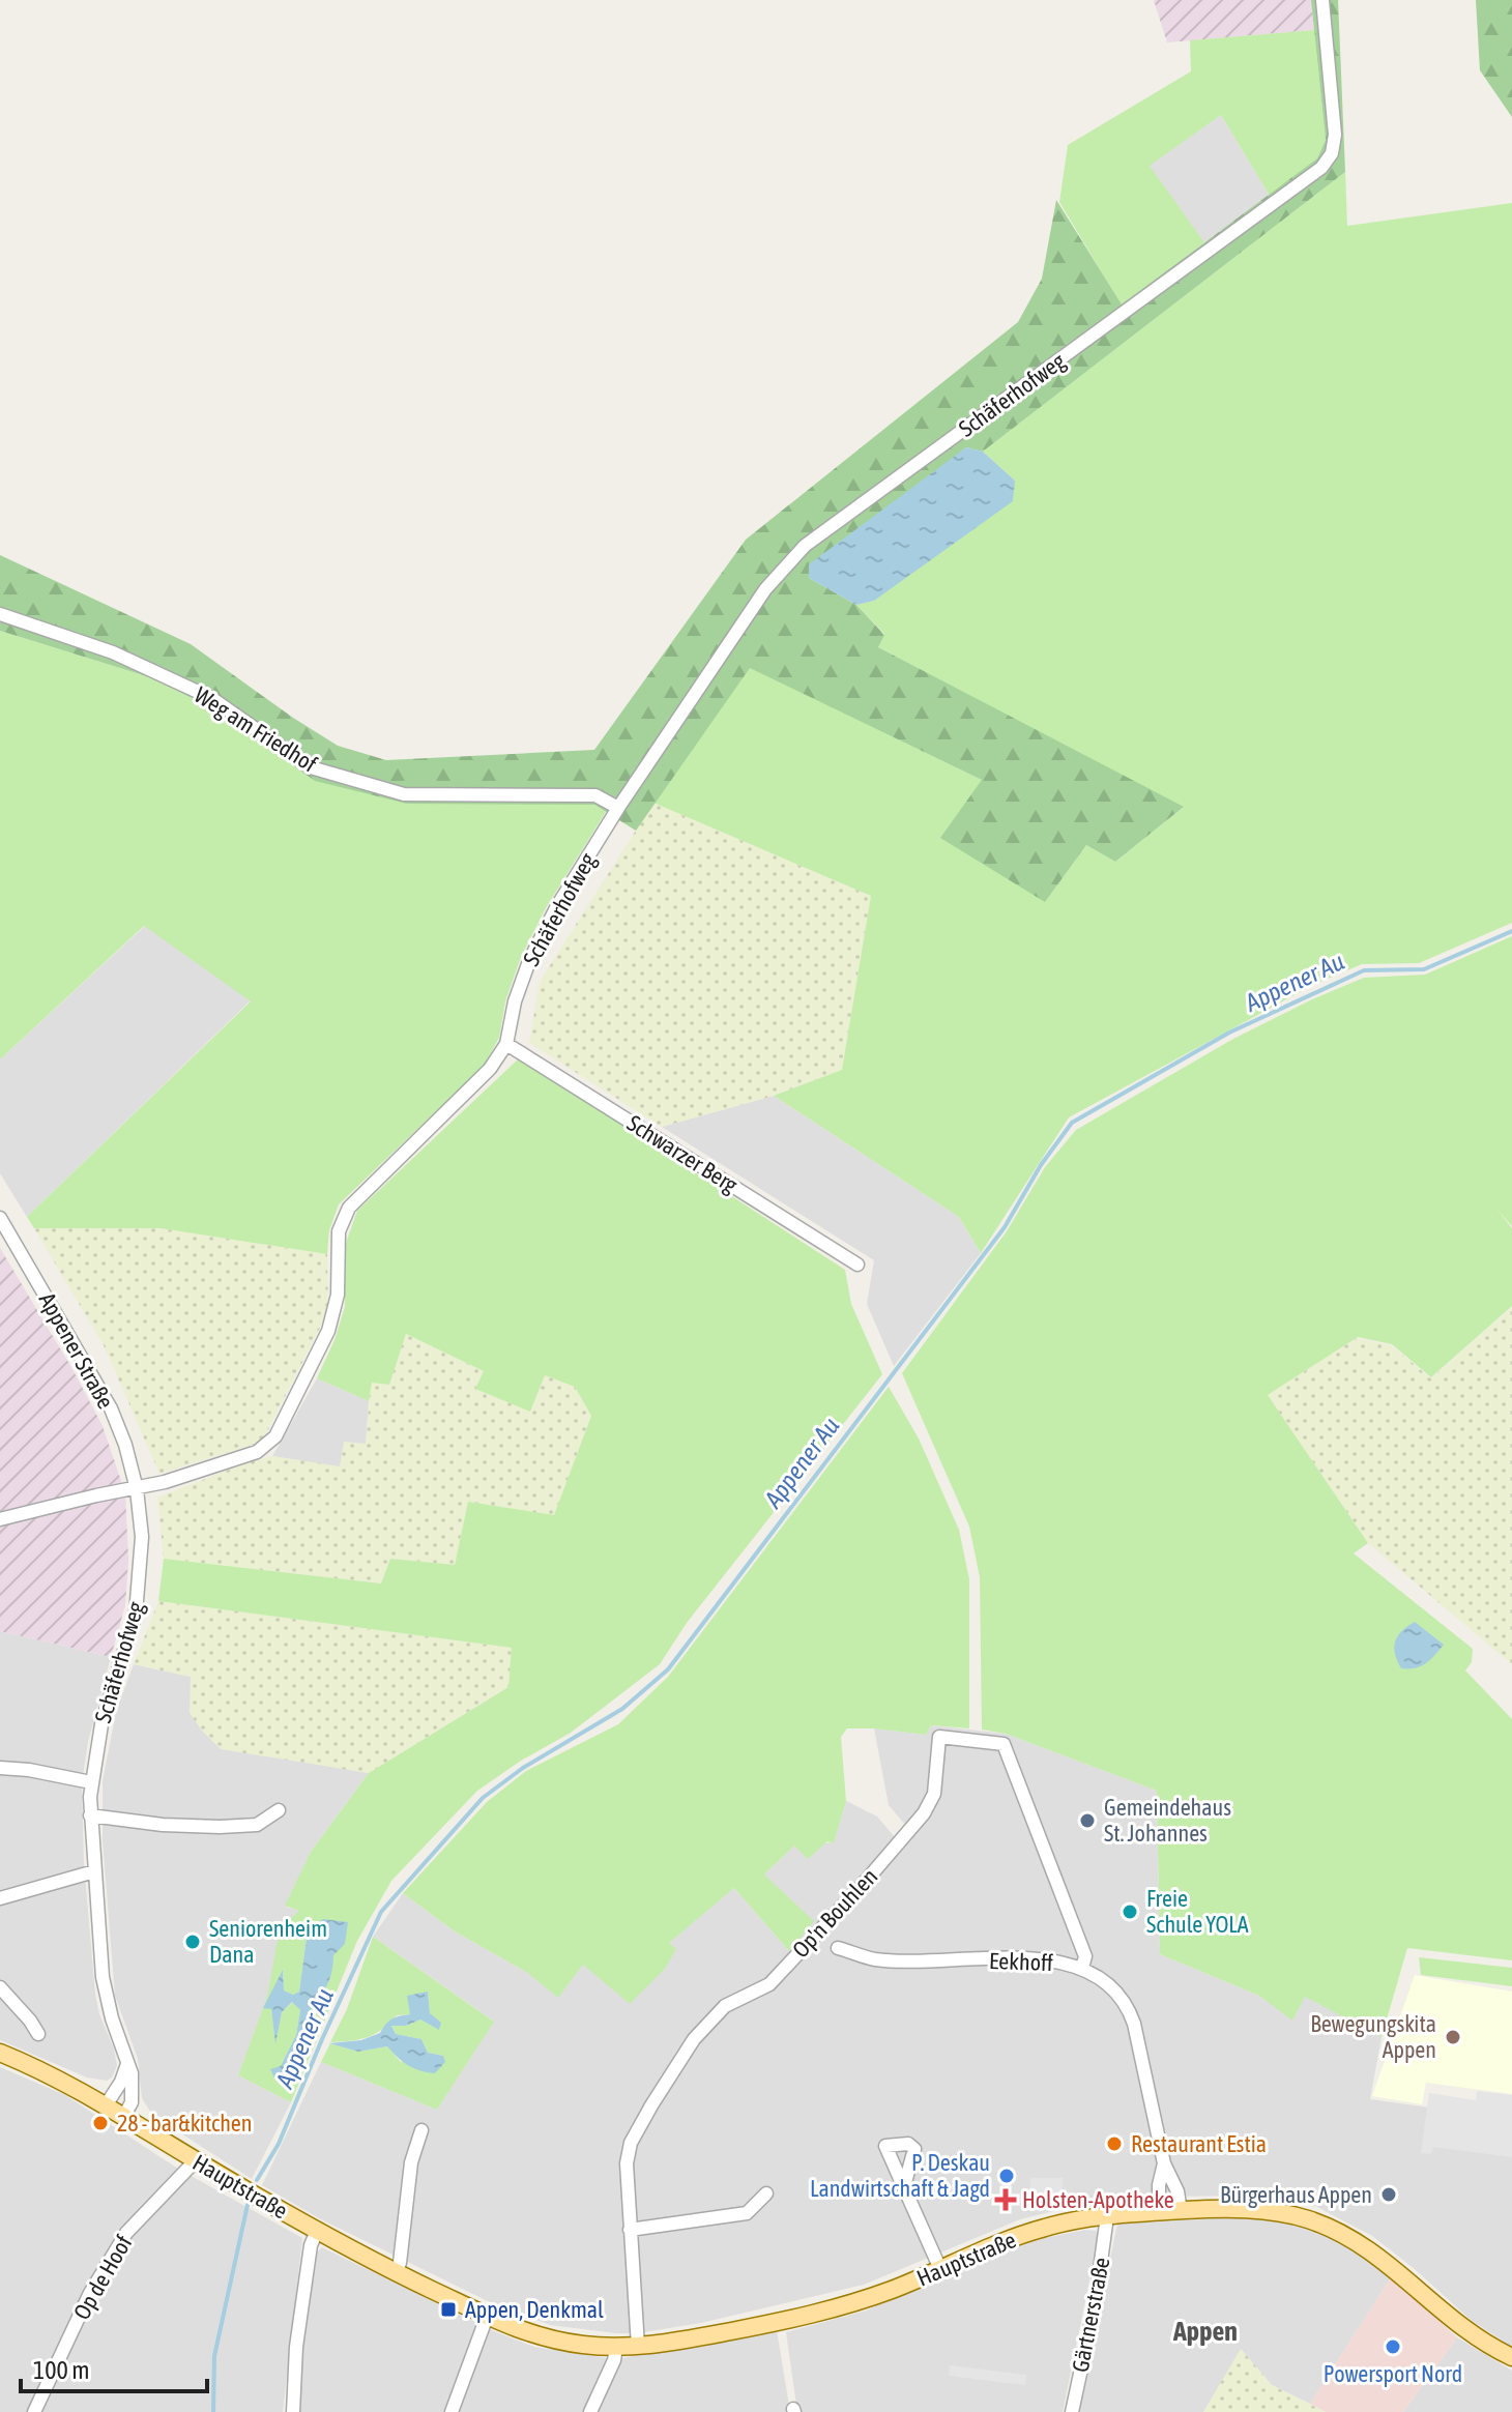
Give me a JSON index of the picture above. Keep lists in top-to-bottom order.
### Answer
{
  "streets": {
    "main road": ["Hauptstraße"],
    "street": [
      "Schäferhofweg",
      "Weg am Friedhof",
      "Schwarzer Berg",
      "Appener Straße",
      "Op'n Bouhlen",
      "Eekhoff",
      "Op de Hoof",
      "Gärtnerstraße"
    ]
  },
  "crossings": [
    ["Schäferhofweg", "Weg am Friedhof"],
    ["Schäferhofweg", "Schwarzer Berg"],
    ["Schäferhofweg", "Appener Straße"],
    ["Schäferhofweg", "Hauptstraße"],
    ["Op'n Bouhlen", "Eekhoff"],
    ["Op'n Bouhlen", "Hauptstraße"],
    ["Eekhoff", "Hauptstraße"],
    ["Hauptstraße", "Op de Hoof"],
    ["Hauptstraße", "Gärtnerstraße"]
  ],
  "districts": ["Appen"],
  "water": ["Appener Au"],
  "places": {
    "other": [
      "Gemeindehaus St. Johannes",
      "Freie Schule YOLA",
      "Seniorenheim Dana",
      "Bewegungskita Appen",
      "28 - bar&kitchen",
      "Restaurant Estia",
      "P. Deskau Landwirtschaft & Jagd",
      "Bürgerhaus Appen",
      "Powersport Nord"
    ],
    "health": ["Holsten-Apotheke"],
    "transit": ["Appen, Denkmal"]
  },
  "scale_bar": "100 m"
}
